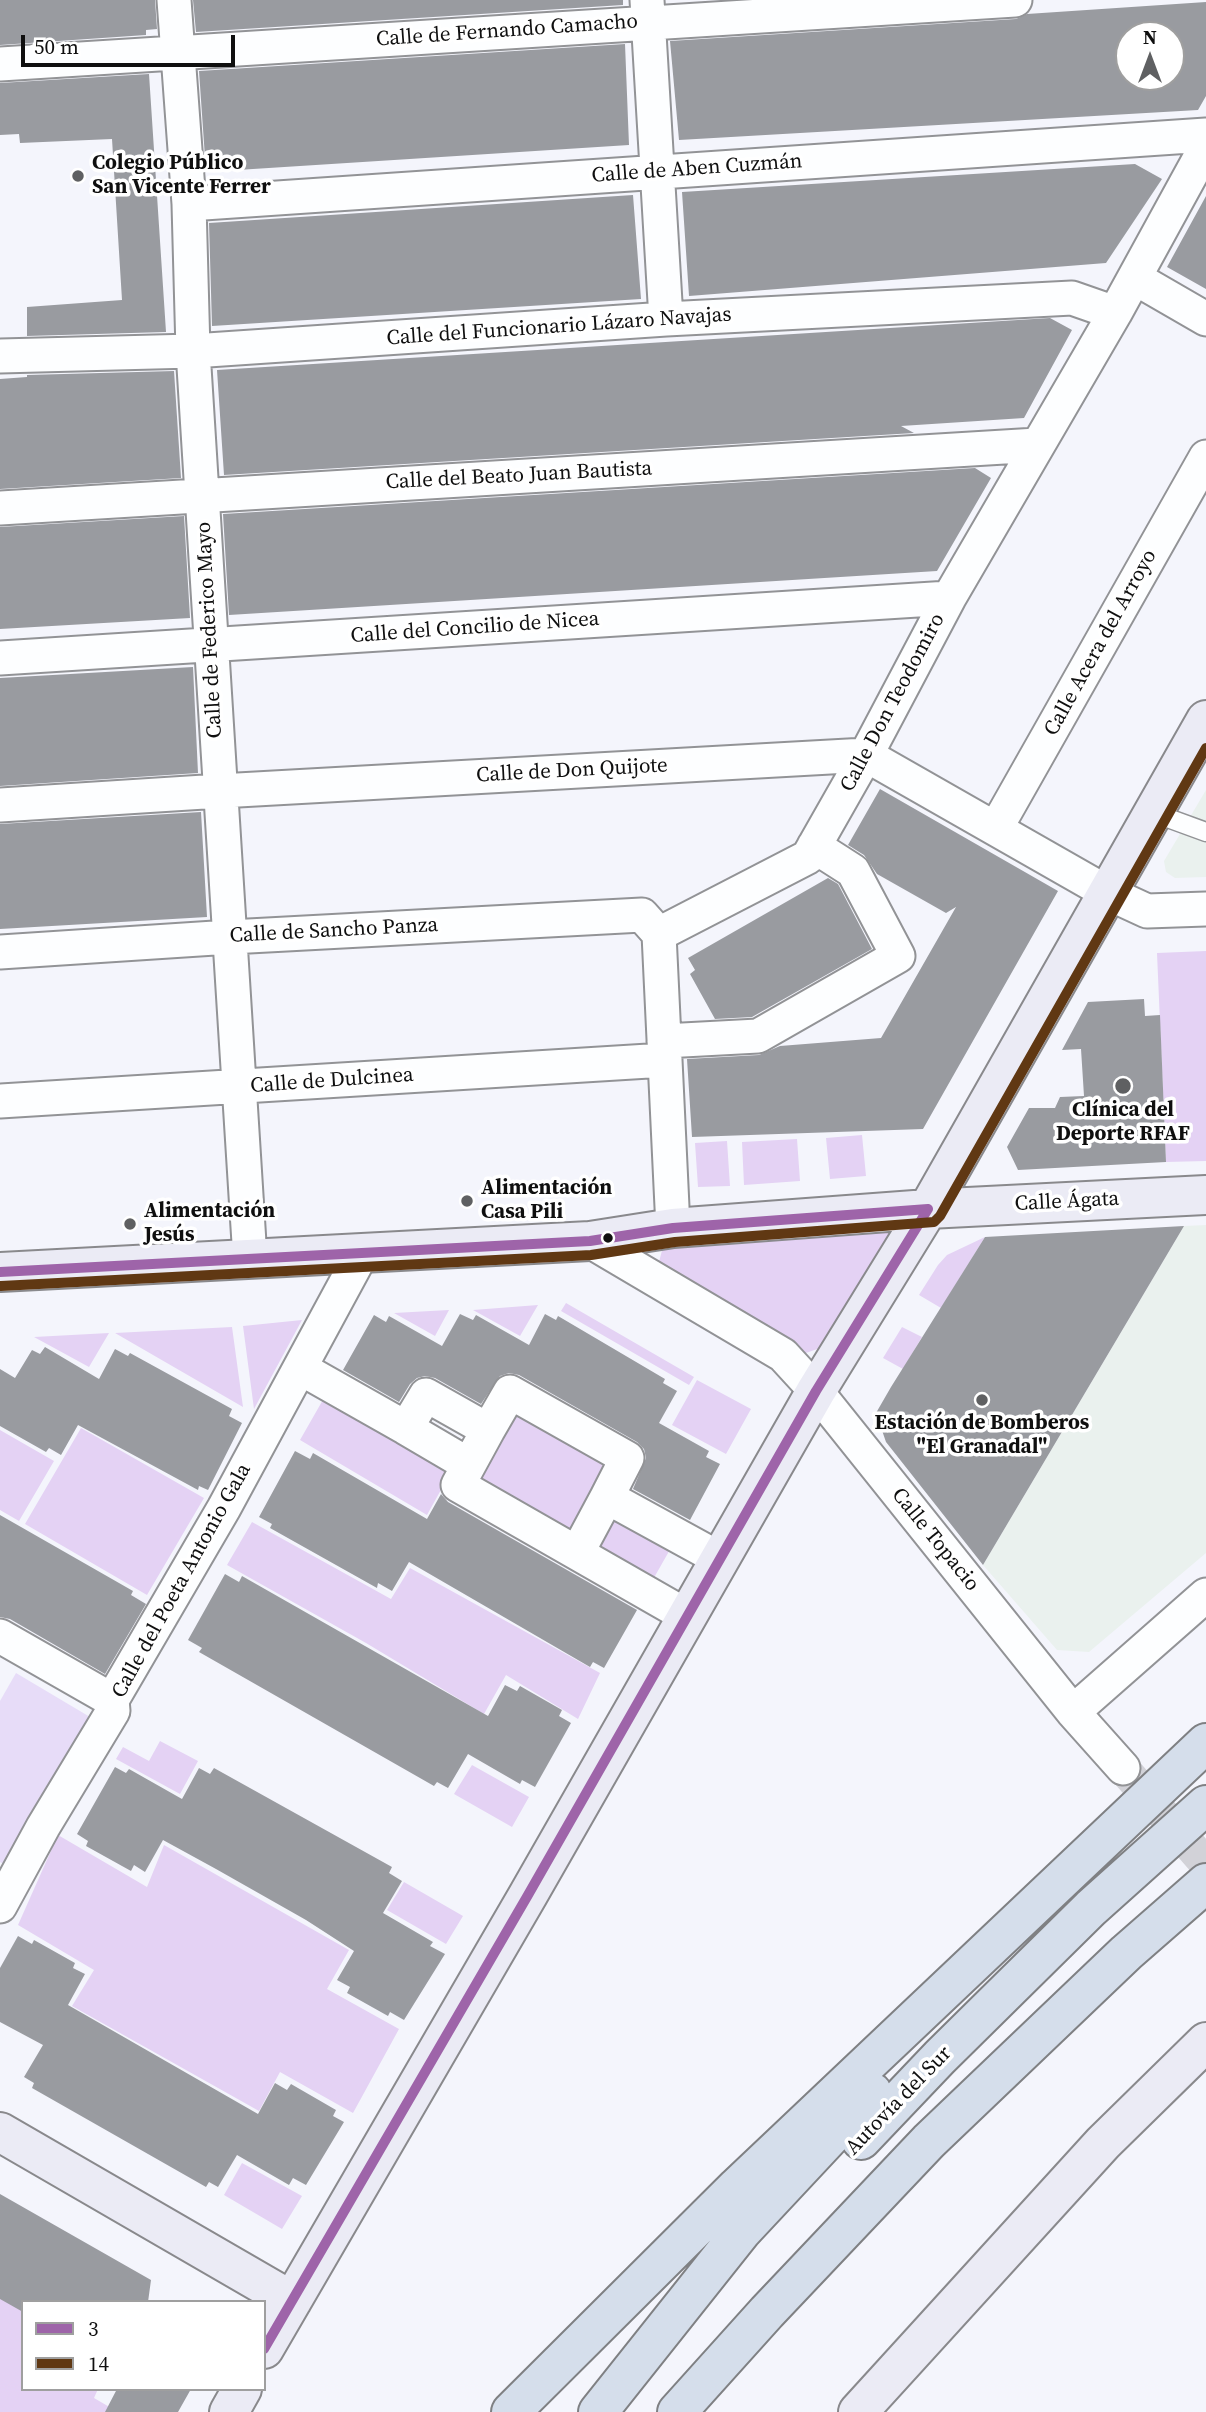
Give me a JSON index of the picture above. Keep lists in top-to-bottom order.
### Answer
{
  "streets": {
    "highway": ["Autovía del Sur"],
    "street": [
      "Calle de Fernando Camacho",
      "Calle de Aben Cuzmán",
      "Calle del Funcionario Lázaro Navajas",
      "Calle del Beato Juan Bautista",
      "Calle del Concilio de Nicea",
      "Calle de Federico Mayo",
      "Calle Acera del Arroyo",
      "Calle Don Teodomiro",
      "Calle de Don Quijote",
      "Calle de Sancho Panza",
      "Calle de Dulcinea",
      "Calle Ágata",
      "Calle Topacio",
      "Calle del Poeta Antonio Gala"
    ]
  },
  "crossings": [
    ["Calle de Fernando Camacho", "Calle de Federico Mayo"],
    ["Calle de Aben Cuzmán", "Calle de Federico Mayo"],
    ["Calle del Funcionario Lázaro Navajas", "Calle de Federico Mayo"],
    ["Calle del Funcionario Lázaro Navajas", "Calle Don Teodomiro"],
    ["Calle del Beato Juan Bautista", "Calle de Federico Mayo"],
    ["Calle del Beato Juan Bautista", "Calle Don Teodomiro"],
    ["Calle del Concilio de Nicea", "Calle de Federico Mayo"],
    ["Calle del Concilio de Nicea", "Calle Don Teodomiro"],
    ["Calle de Federico Mayo", "Calle de Don Quijote"],
    ["Calle de Federico Mayo", "Calle de Sancho Panza"],
    ["Calle de Federico Mayo", "Calle de Dulcinea"],
    ["Calle de Federico Mayo", "Calle Ágata"],
    ["Calle Don Teodomiro", "Calle de Don Quijote"],
    ["Calle Don Teodomiro", "Calle de Sancho Panza"],
    ["Calle Don Teodomiro", "Calle de Dulcinea"],
    ["Calle Ágata", "Calle Topacio"],
    ["Calle Ágata", "Calle del Poeta Antonio Gala"]
  ],
  "places": [
    "Colegio Público San Vicente Ferrer",
    "Clínica del Deporte RFAF",
    "Alimentación Casa Pili",
    "Alimentación Jesús",
    "Estación de Bomberos \"El Granadal\""
  ],
  "lines": ["transit line 14", "transit line 3"],
  "legend": ["3", "14"],
  "scale_bar": "50 m",
  "north": "top"
}
